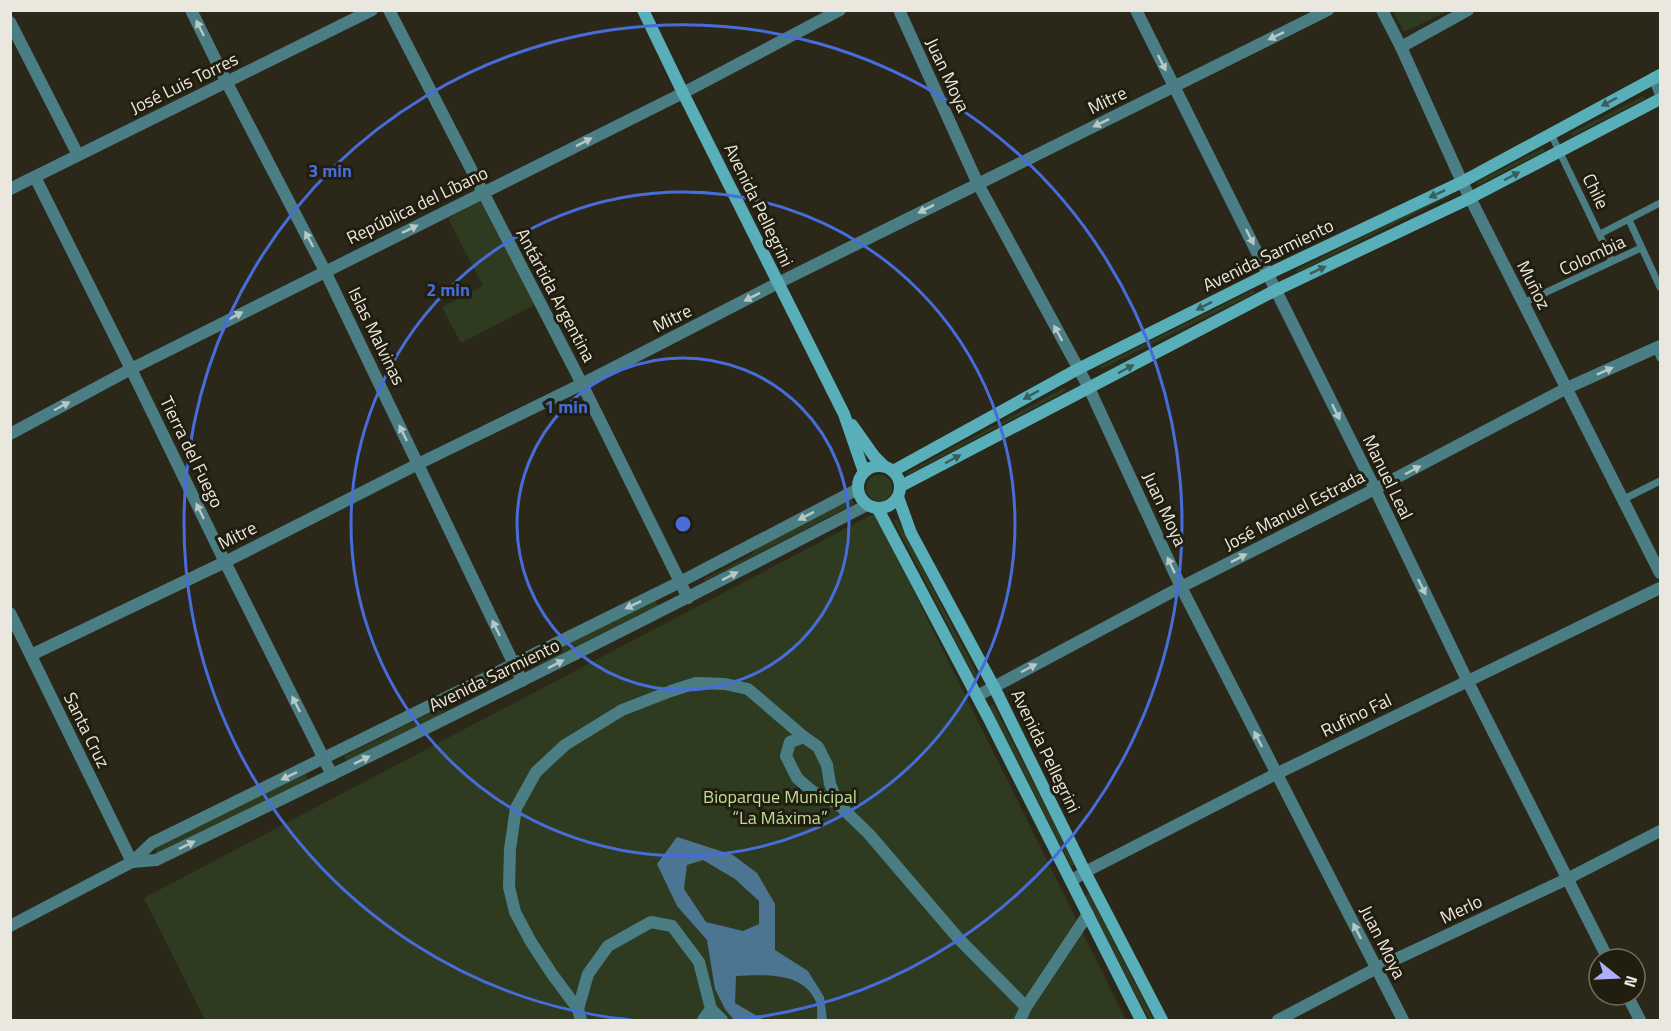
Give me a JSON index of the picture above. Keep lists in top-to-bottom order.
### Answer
{
  "streets": {
    "main road": ["Avenida Pellegrini", "Avenida Sarmiento"],
    "street": [
      "Juan Moya",
      "José Luis Torres",
      "Mitre",
      "República del Líbano",
      "Muñoz",
      "Antártida Argentina",
      "Islas Malvinas",
      "Tierra del Fuego",
      "Manuel Leal",
      "José Manuel Estrada",
      "Rufino Fal",
      "Santa Cruz",
      "Merlo"
    ],
    "lane": ["Chile", "Colombia"]
  },
  "crossings": [
    ["Juan Moya", "Mitre"],
    ["Juan Moya", "Avenida Sarmiento"],
    ["Juan Moya", "José Manuel Estrada"],
    ["Juan Moya", "Rufino Fal"],
    ["Juan Moya", "Merlo"],
    ["José Luis Torres", "Islas Malvinas"],
    ["José Luis Torres", "Tierra del Fuego"],
    ["Mitre", "Avenida Pellegrini"],
    ["Mitre", "Antártida Argentina"],
    ["Mitre", "Islas Malvinas"],
    ["Mitre", "Tierra del Fuego"],
    ["Mitre", "Manuel Leal"],
    ["Mitre", "Santa Cruz"],
    ["Chile", "Avenida Sarmiento"],
    ["Chile", "Colombia"],
    ["República del Líbano", "Avenida Pellegrini"],
    ["República del Líbano", "Antártida Argentina"],
    ["República del Líbano", "Islas Malvinas"],
    ["República del Líbano", "Tierra del Fuego"],
    ["Avenida Pellegrini", "Avenida Sarmiento"],
    ["Avenida Pellegrini", "José Manuel Estrada"],
    ["Avenida Pellegrini", "Rufino Fal"],
    ["Avenida Sarmiento", "Muñoz"],
    ["Avenida Sarmiento", "Antártida Argentina"],
    ["Avenida Sarmiento", "Islas Malvinas"],
    ["Avenida Sarmiento", "Tierra del Fuego"],
    ["Avenida Sarmiento", "Manuel Leal"],
    ["Avenida Sarmiento", "Santa Cruz"],
    ["Colombia", "Muñoz"],
    ["Muñoz", "José Manuel Estrada"],
    ["Manuel Leal", "José Manuel Estrada"],
    ["Manuel Leal", "Rufino Fal"],
    ["Manuel Leal", "Merlo"]
  ],
  "one_way": [
    "Juan Moya",
    "Mitre",
    "República del Líbano",
    "Islas Malvinas",
    "Tierra del Fuego",
    "Manuel Leal",
    "José Manuel Estrada"
  ],
  "parks": ["Bioparque Municipal “La Máxima”"],
  "north": "right",
  "rings": ["3 min", "2 min", "1 min"]
}
